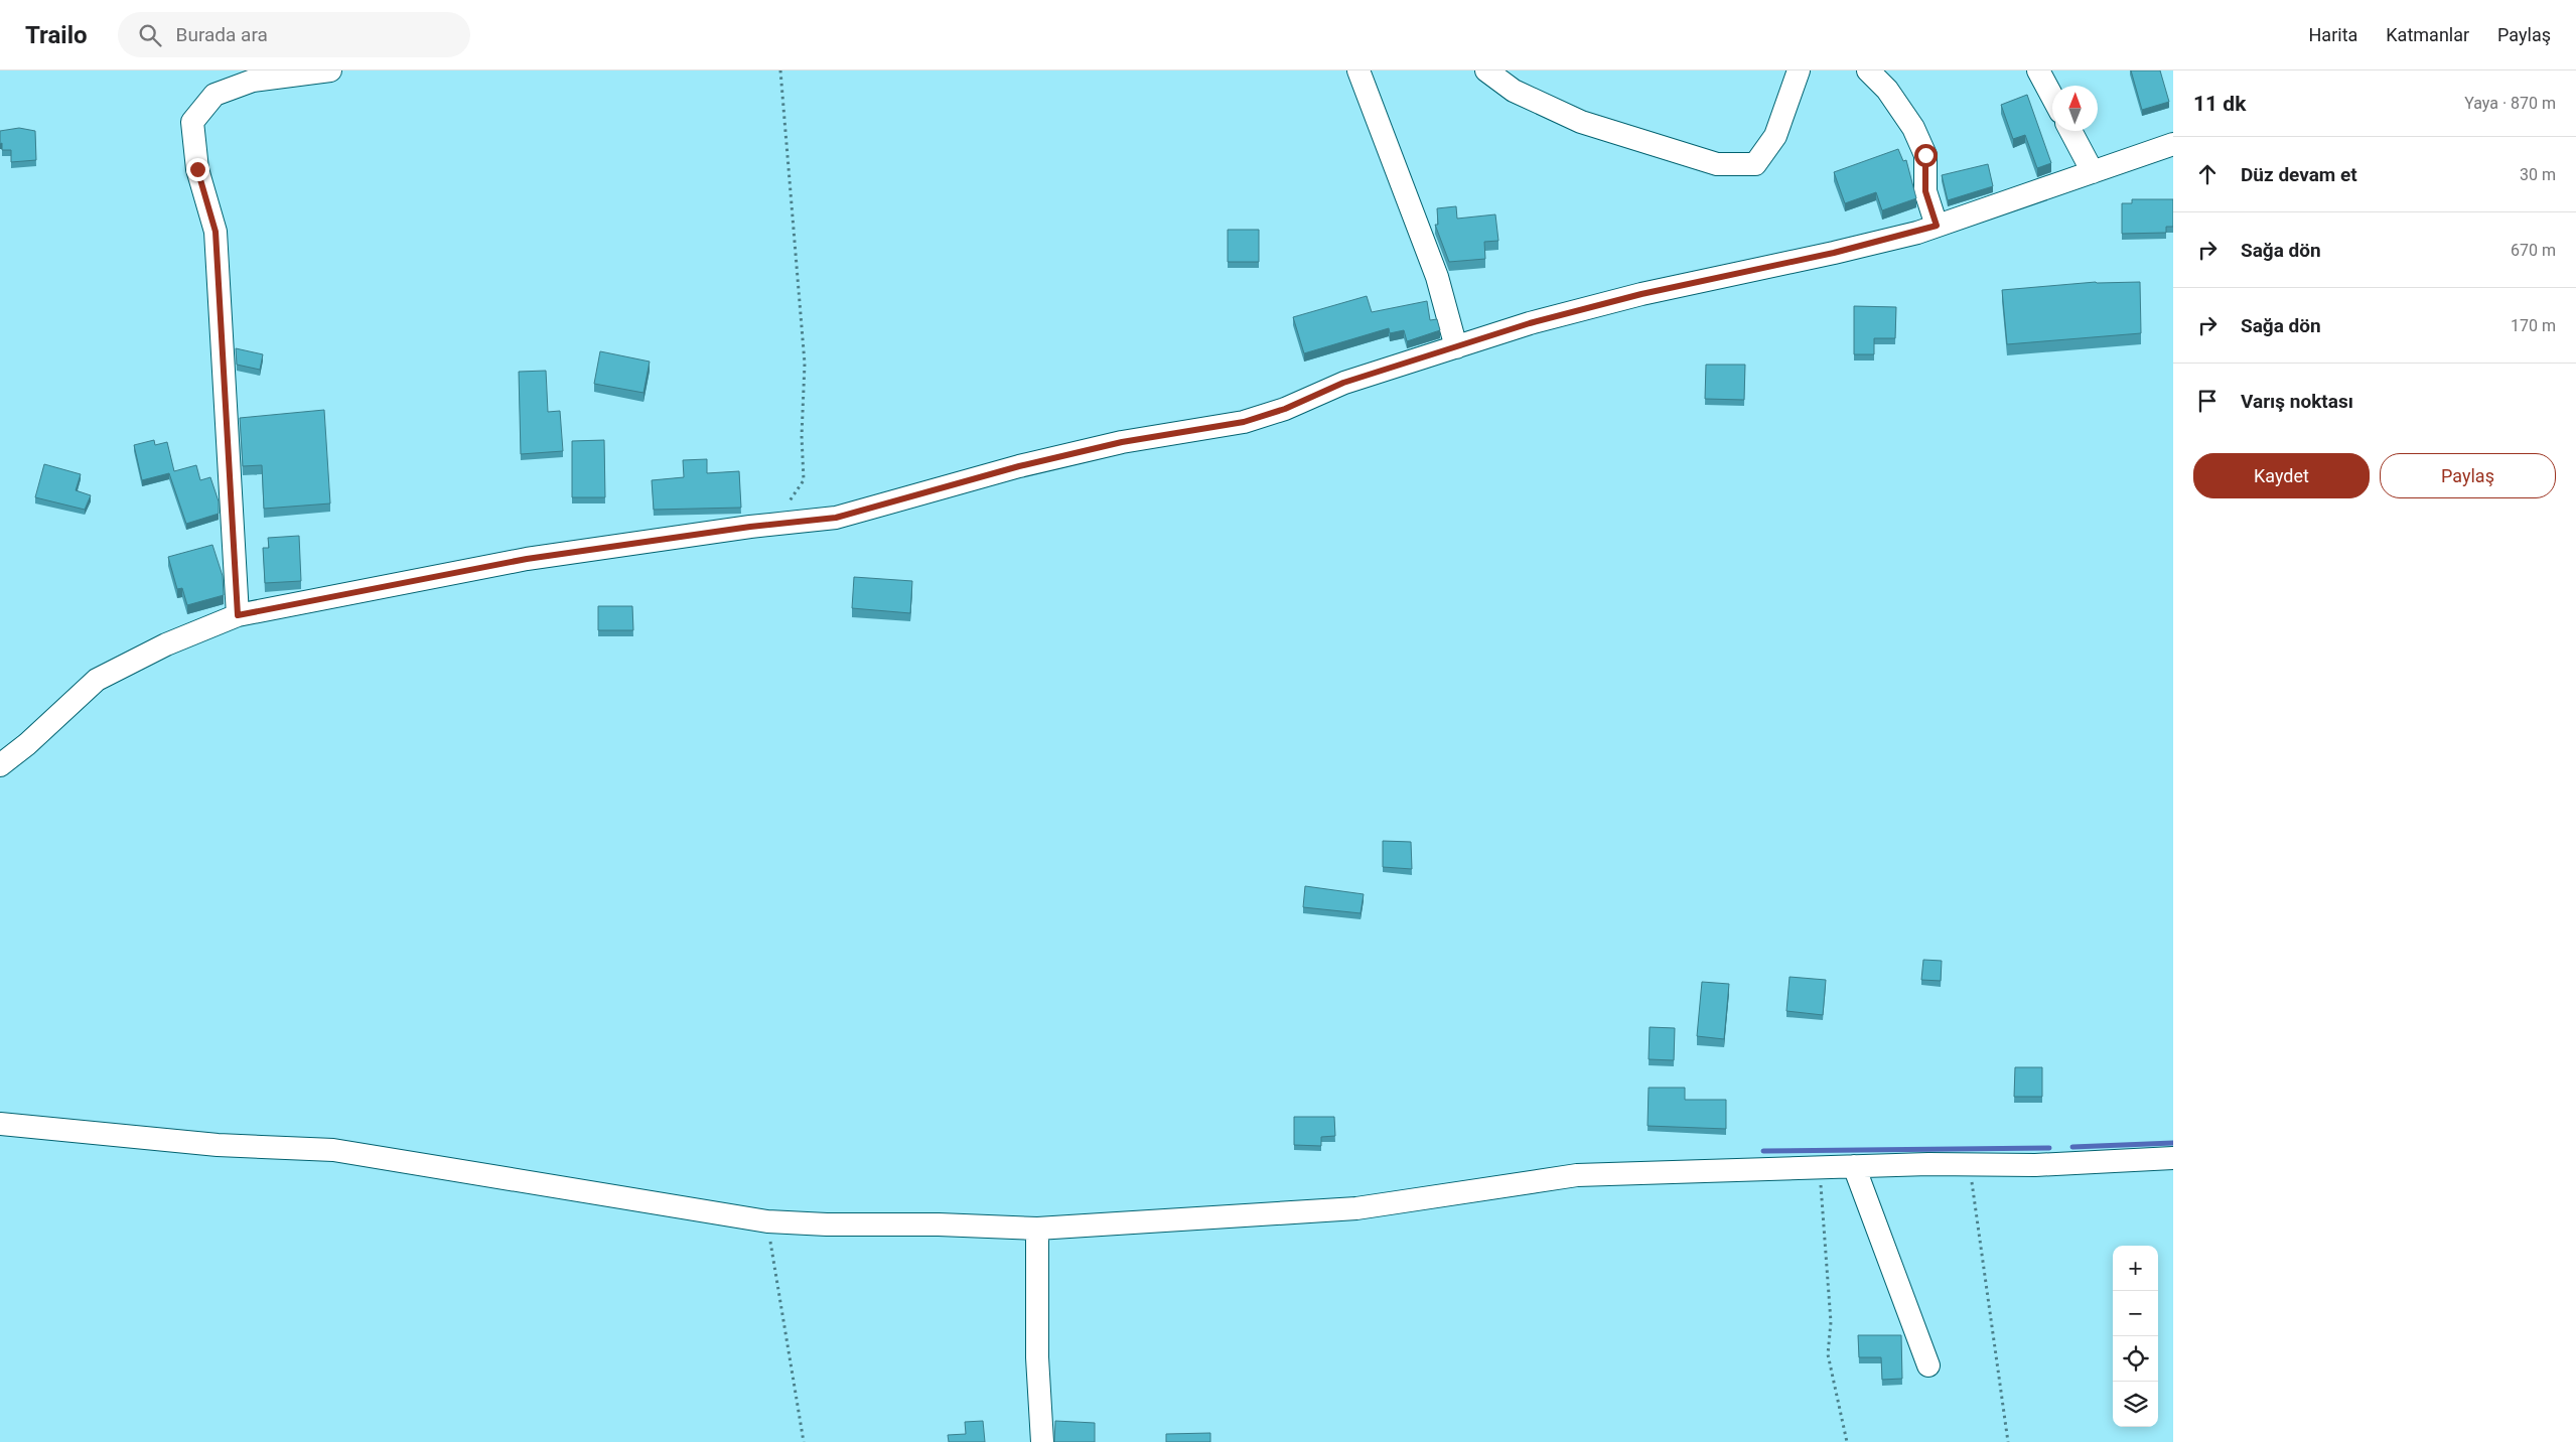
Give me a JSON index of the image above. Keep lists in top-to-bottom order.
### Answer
{
  "north": "top",
  "page": {
    "header": "Trailo",
    "search": "Burada ara",
    "nav": ["Harita", "Katmanlar", "Paylaş"],
    "heading": ["11 dk", "Yaya · 870 m"],
    "list": [
      ["Düz devam et", "30 m"],
      ["Sağa dön", "670 m"],
      ["Sağa dön", "170 m"],
      "Varış noktası"
    ],
    "buttons": ["Kaydet", "Paylaş"],
    "map_buttons": ["+", "−"]
  }
}
